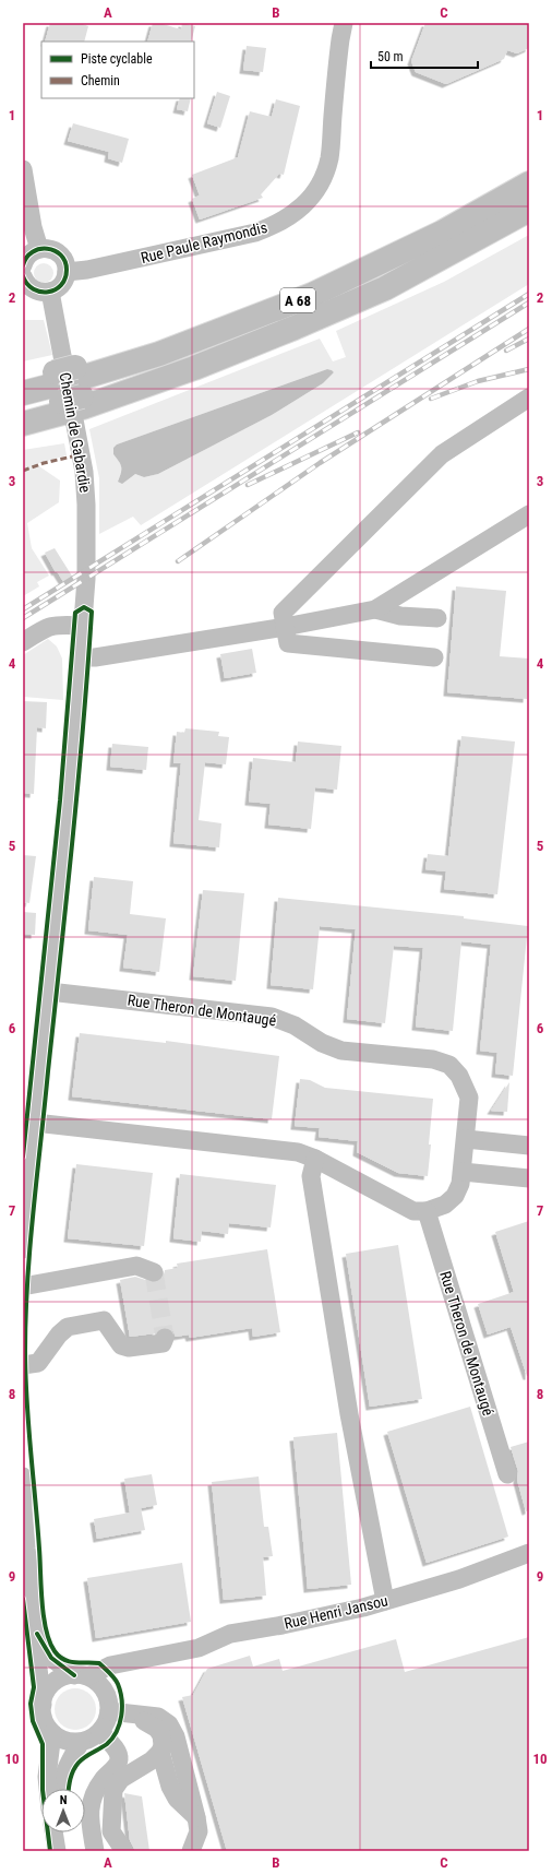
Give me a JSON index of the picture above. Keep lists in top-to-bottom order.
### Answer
{
  "streets": {
    "highway": ["A 68"],
    "street": [
      "Rue Paule Raymondis",
      "Chemin de Gabardie",
      "Rue Theron de Montaugé",
      "Rue Henri Jansou"
    ]
  },
  "crossings": [
    ["Rue Paule Raymondis", "Chemin de Gabardie"],
    ["Chemin de Gabardie", "Rue Theron de Montaugé"]
  ],
  "legend": ["Piste cyclable", "Chemin"],
  "scale_bar": "50 m",
  "north": "top",
  "grid": {
    "columns": ["A", "B", "C"],
    "rows": [
      "1",
      "2",
      "3",
      "4",
      "5",
      "6",
      "7",
      "8",
      "9",
      "10"
    ]
  }
}
